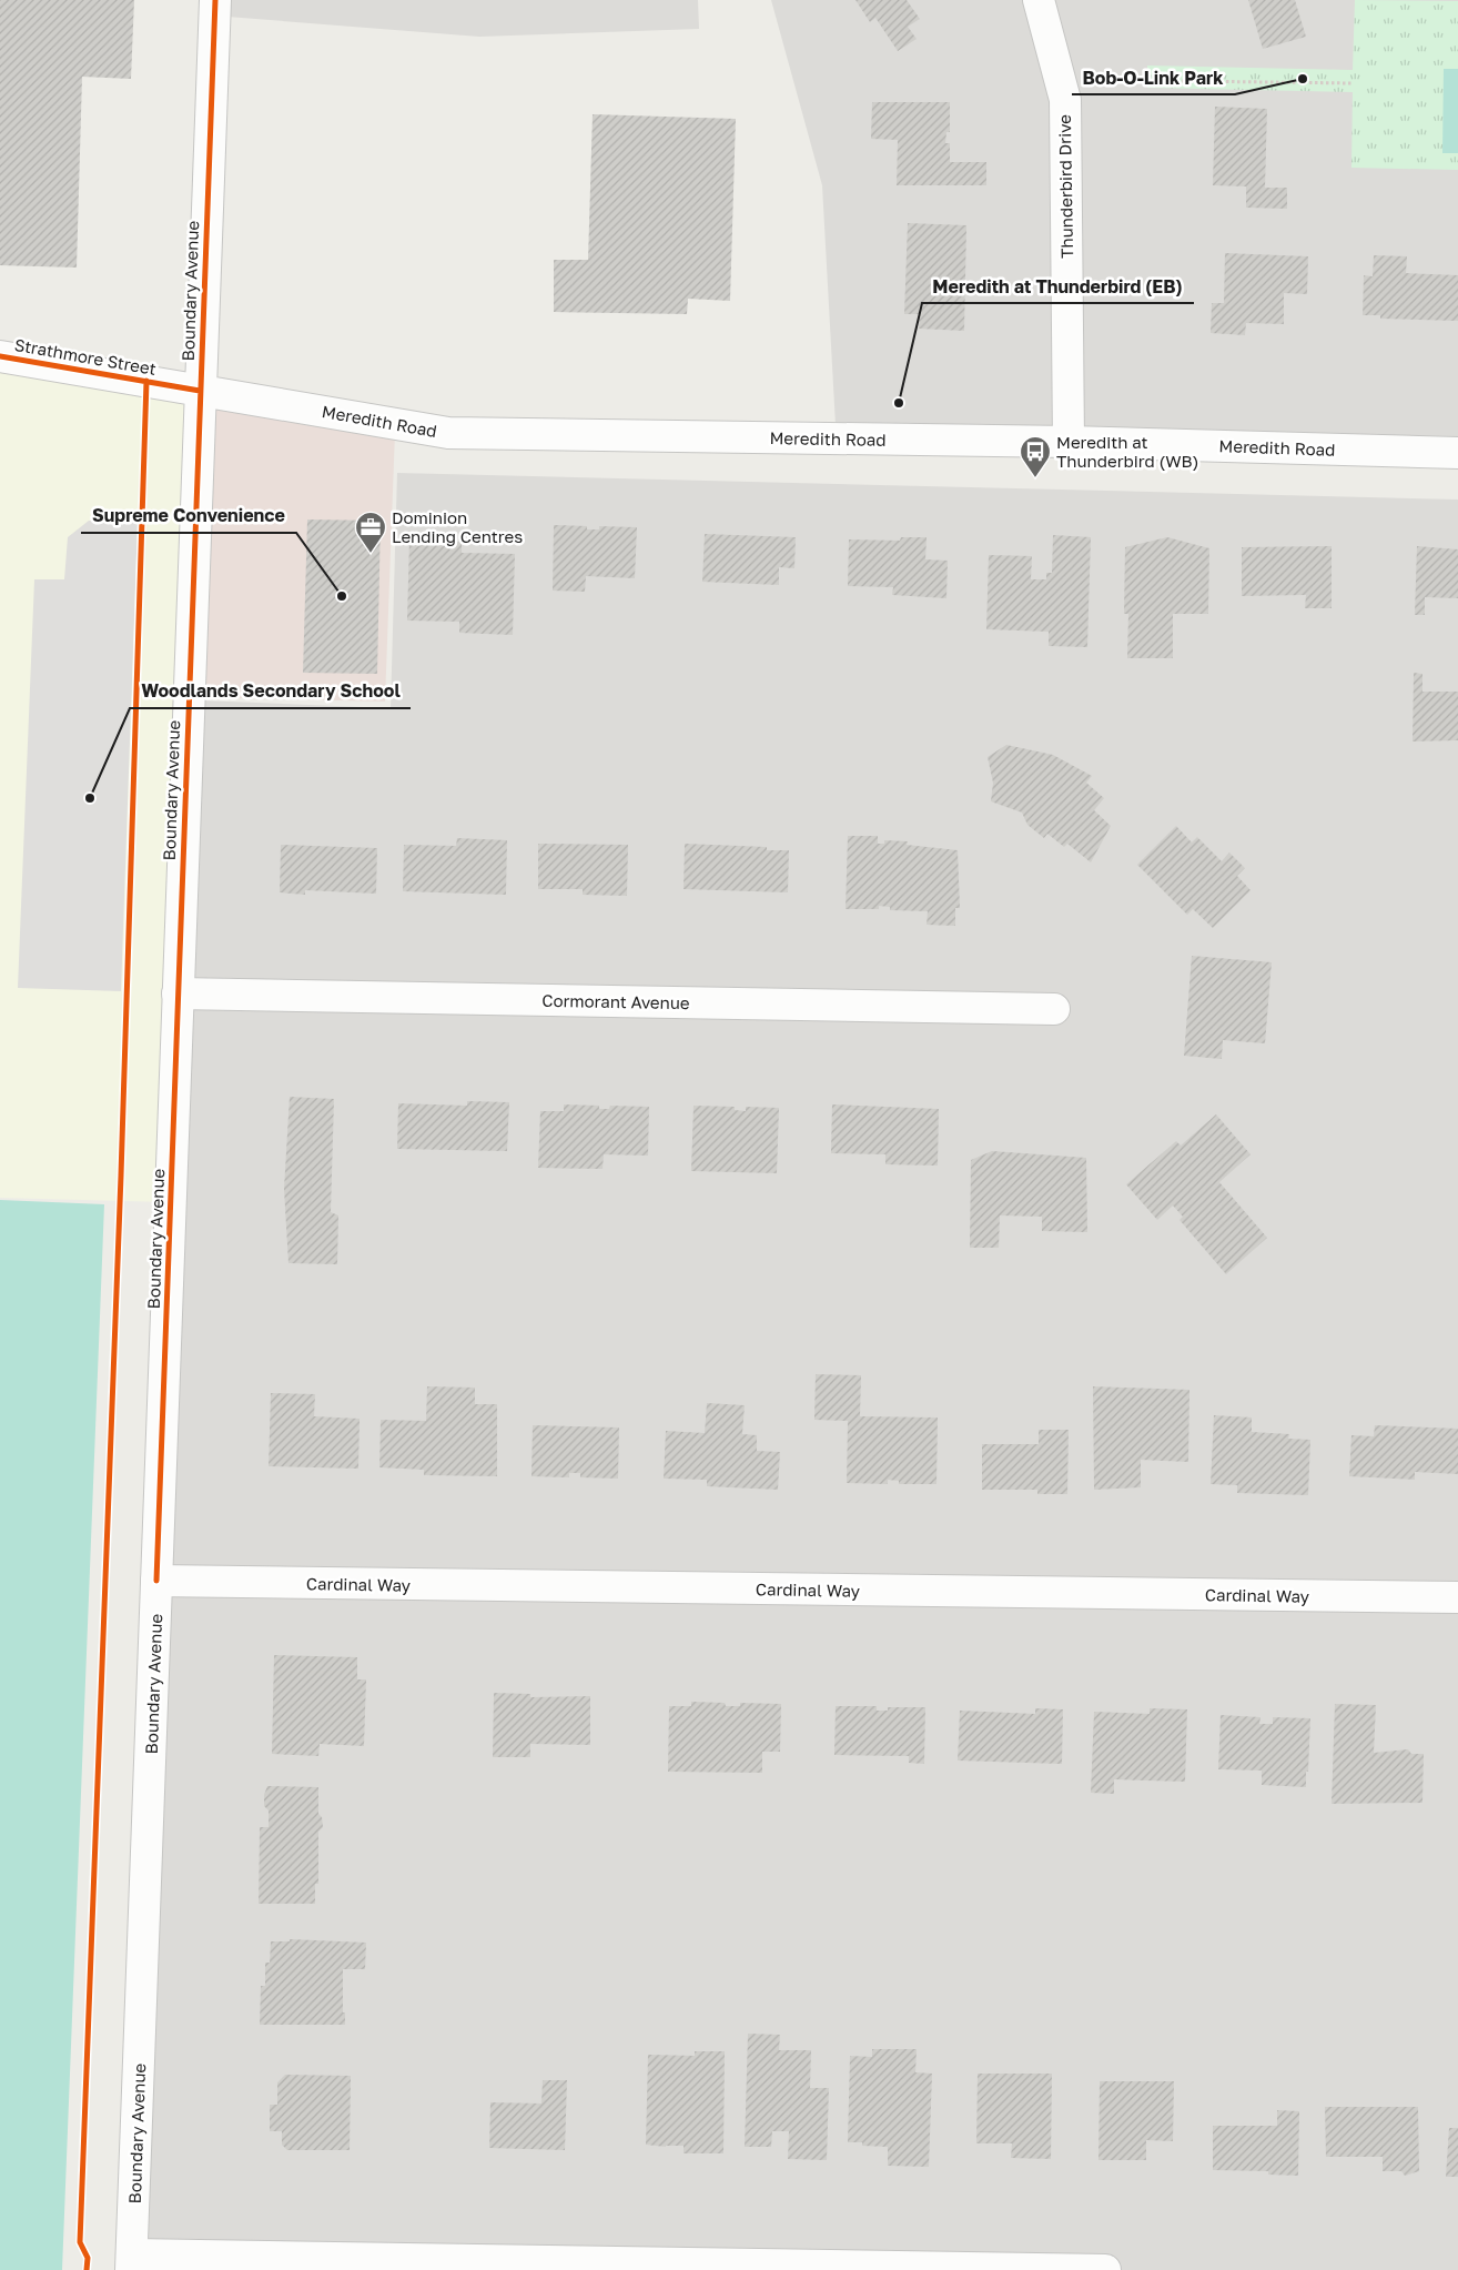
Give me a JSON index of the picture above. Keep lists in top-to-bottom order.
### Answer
{
  "streets": {
    "street": [
      "Thunderbird Drive",
      "Boundary Avenue",
      "Strathmore Street",
      "Meredith Road",
      "Cormorant Avenue",
      "Cardinal Way"
    ]
  },
  "crossings": [
    ["Thunderbird Drive", "Meredith Road"],
    ["Boundary Avenue", "Strathmore Street"],
    ["Boundary Avenue", "Meredith Road"],
    ["Boundary Avenue", "Cormorant Avenue"],
    ["Boundary Avenue", "Cardinal Way"],
    ["Strathmore Street", "Meredith Road"]
  ],
  "places": {
    "other": [
      "Bob-O-Link Park",
      "Meredith at Thunderbird (EB)",
      "Supreme Convenience",
      "Woodlands Secondary School"
    ],
    "bus stop": ["Meredith at Thunderbird (WB)"],
    "office": ["Dominion Lending Centres"]
  }
}
